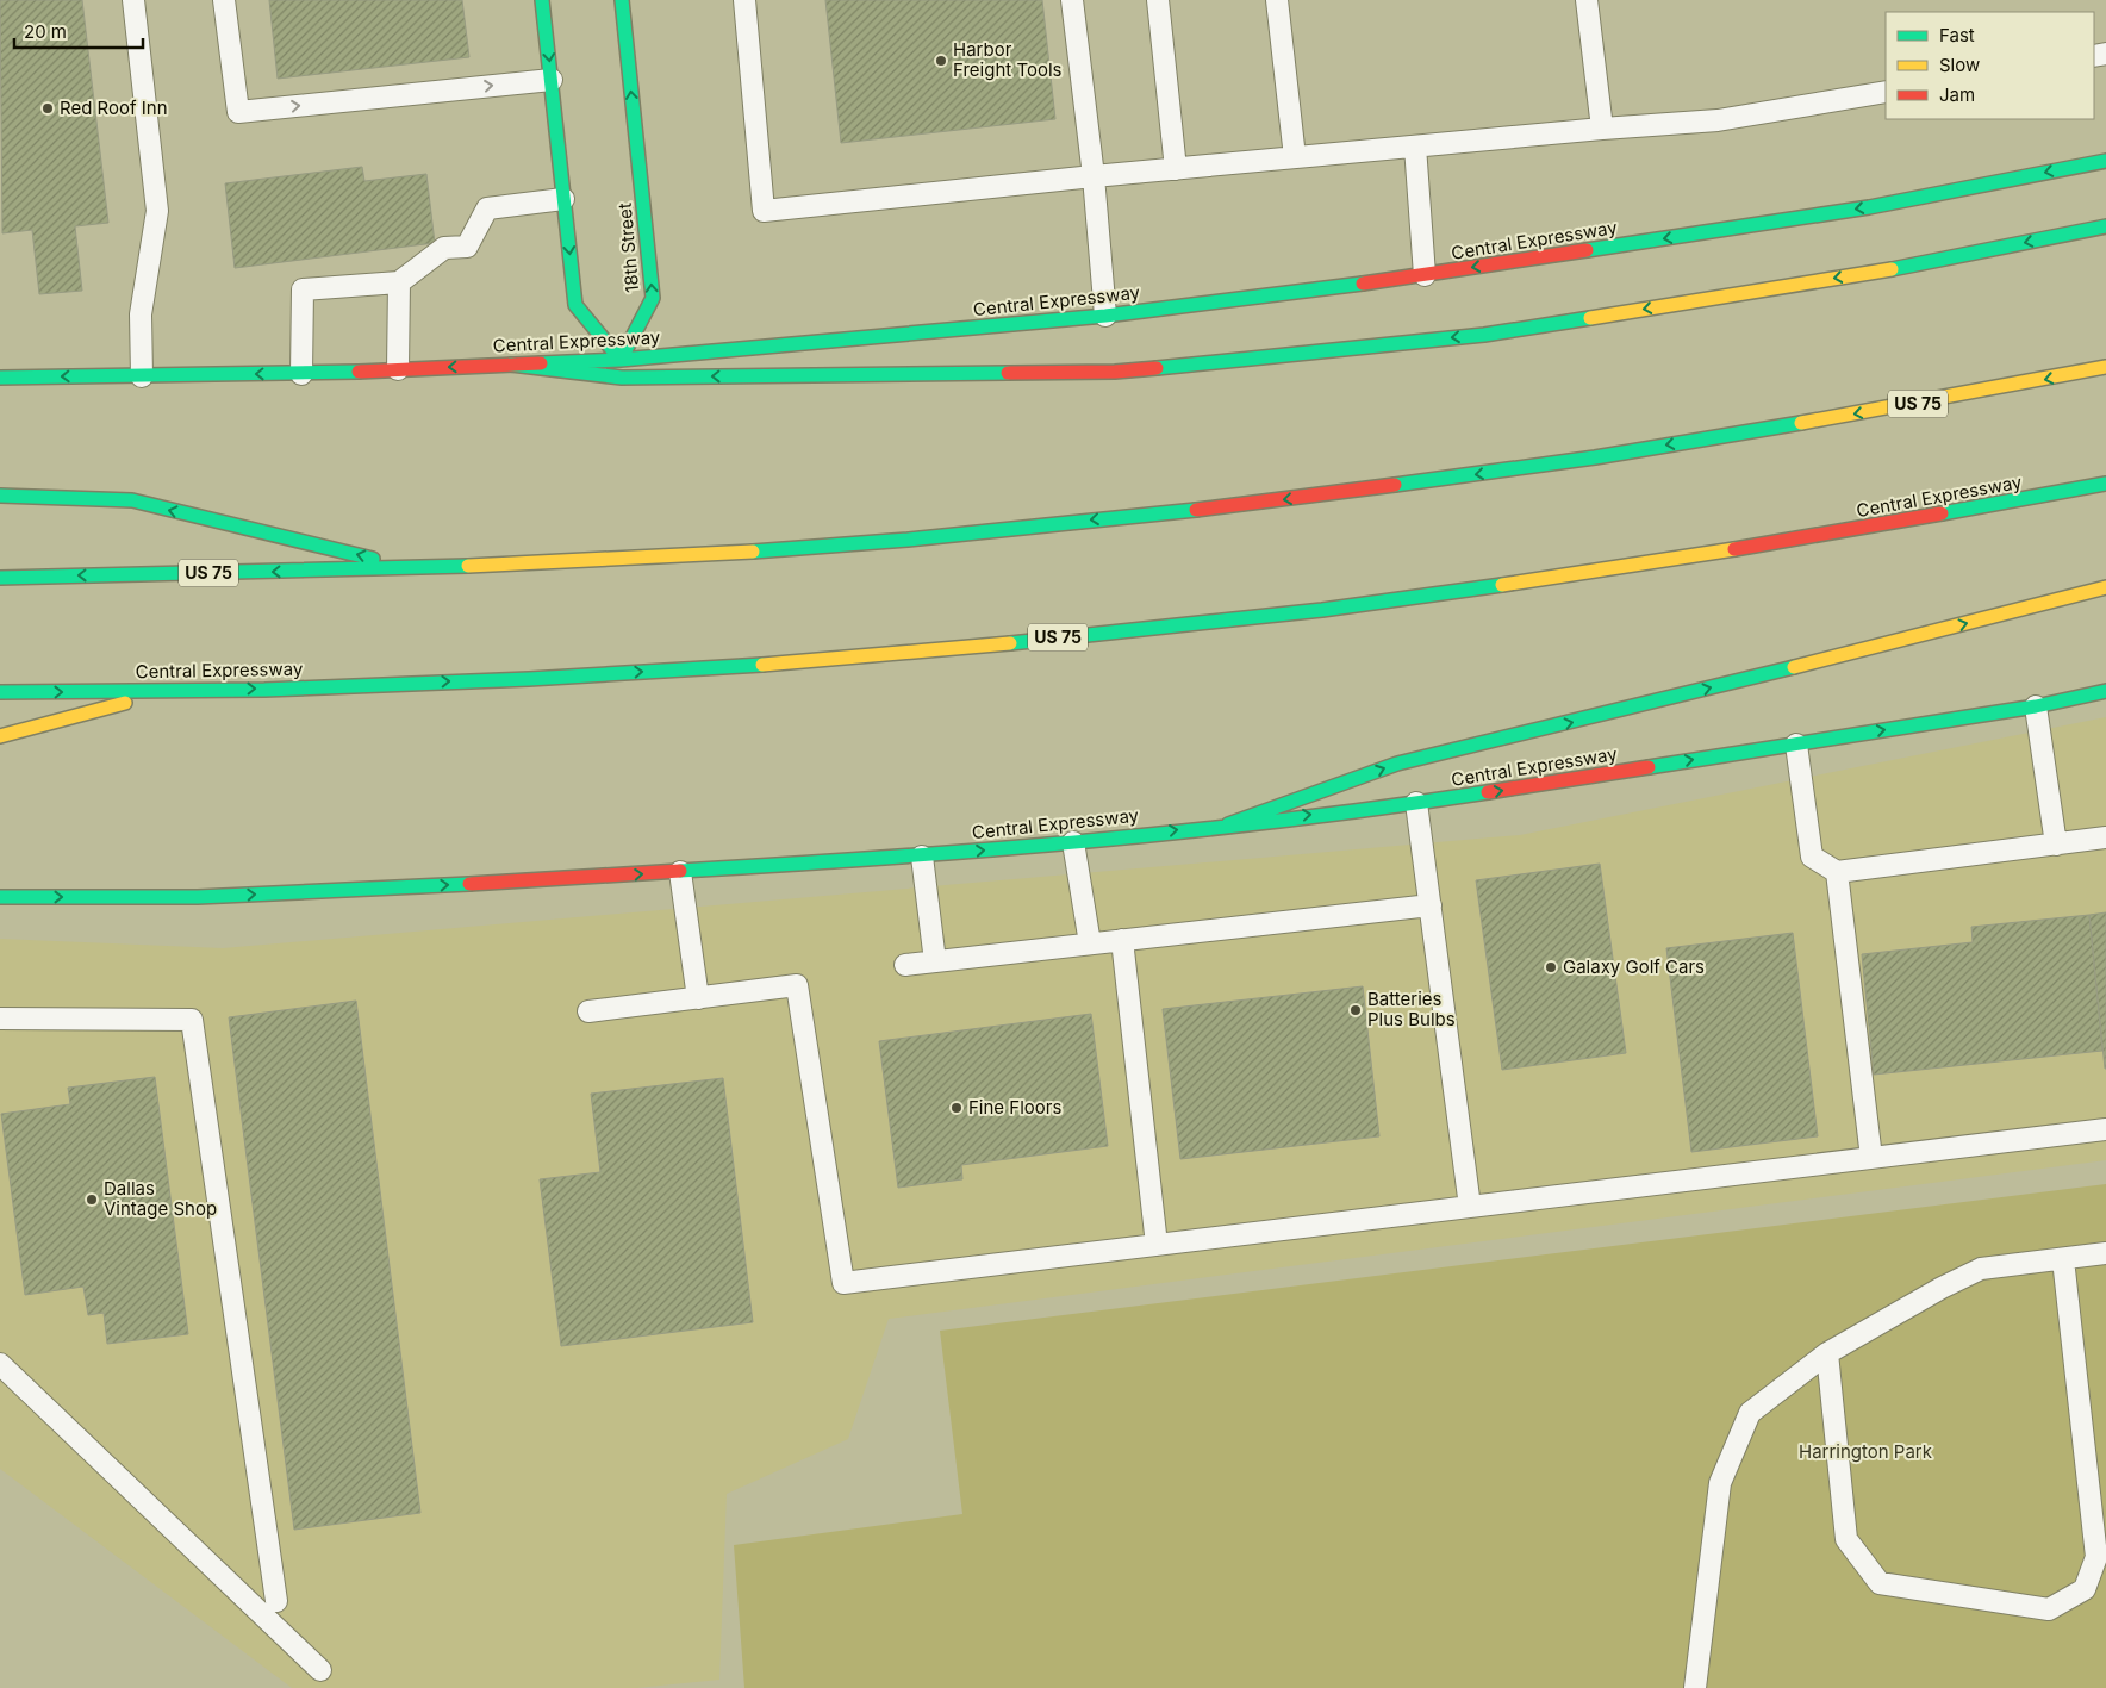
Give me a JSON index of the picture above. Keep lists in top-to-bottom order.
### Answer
{
  "streets": {
    "main road": ["Central Expressway", "18th Street", "US 75"]
  },
  "crossings": [
    ["Central Expressway", "18th Street"]
  ],
  "parks": ["Harrington Park"],
  "places": [
    "Harbor Freight Tools",
    "Red Roof Inn",
    "Galaxy Golf Cars",
    "Batteries Plus Bulbs",
    "Fine Floors",
    "Dallas Vintage Shop"
  ],
  "legend": ["Fast", "Slow", "Jam"],
  "scale_bar": "20 m"
}
